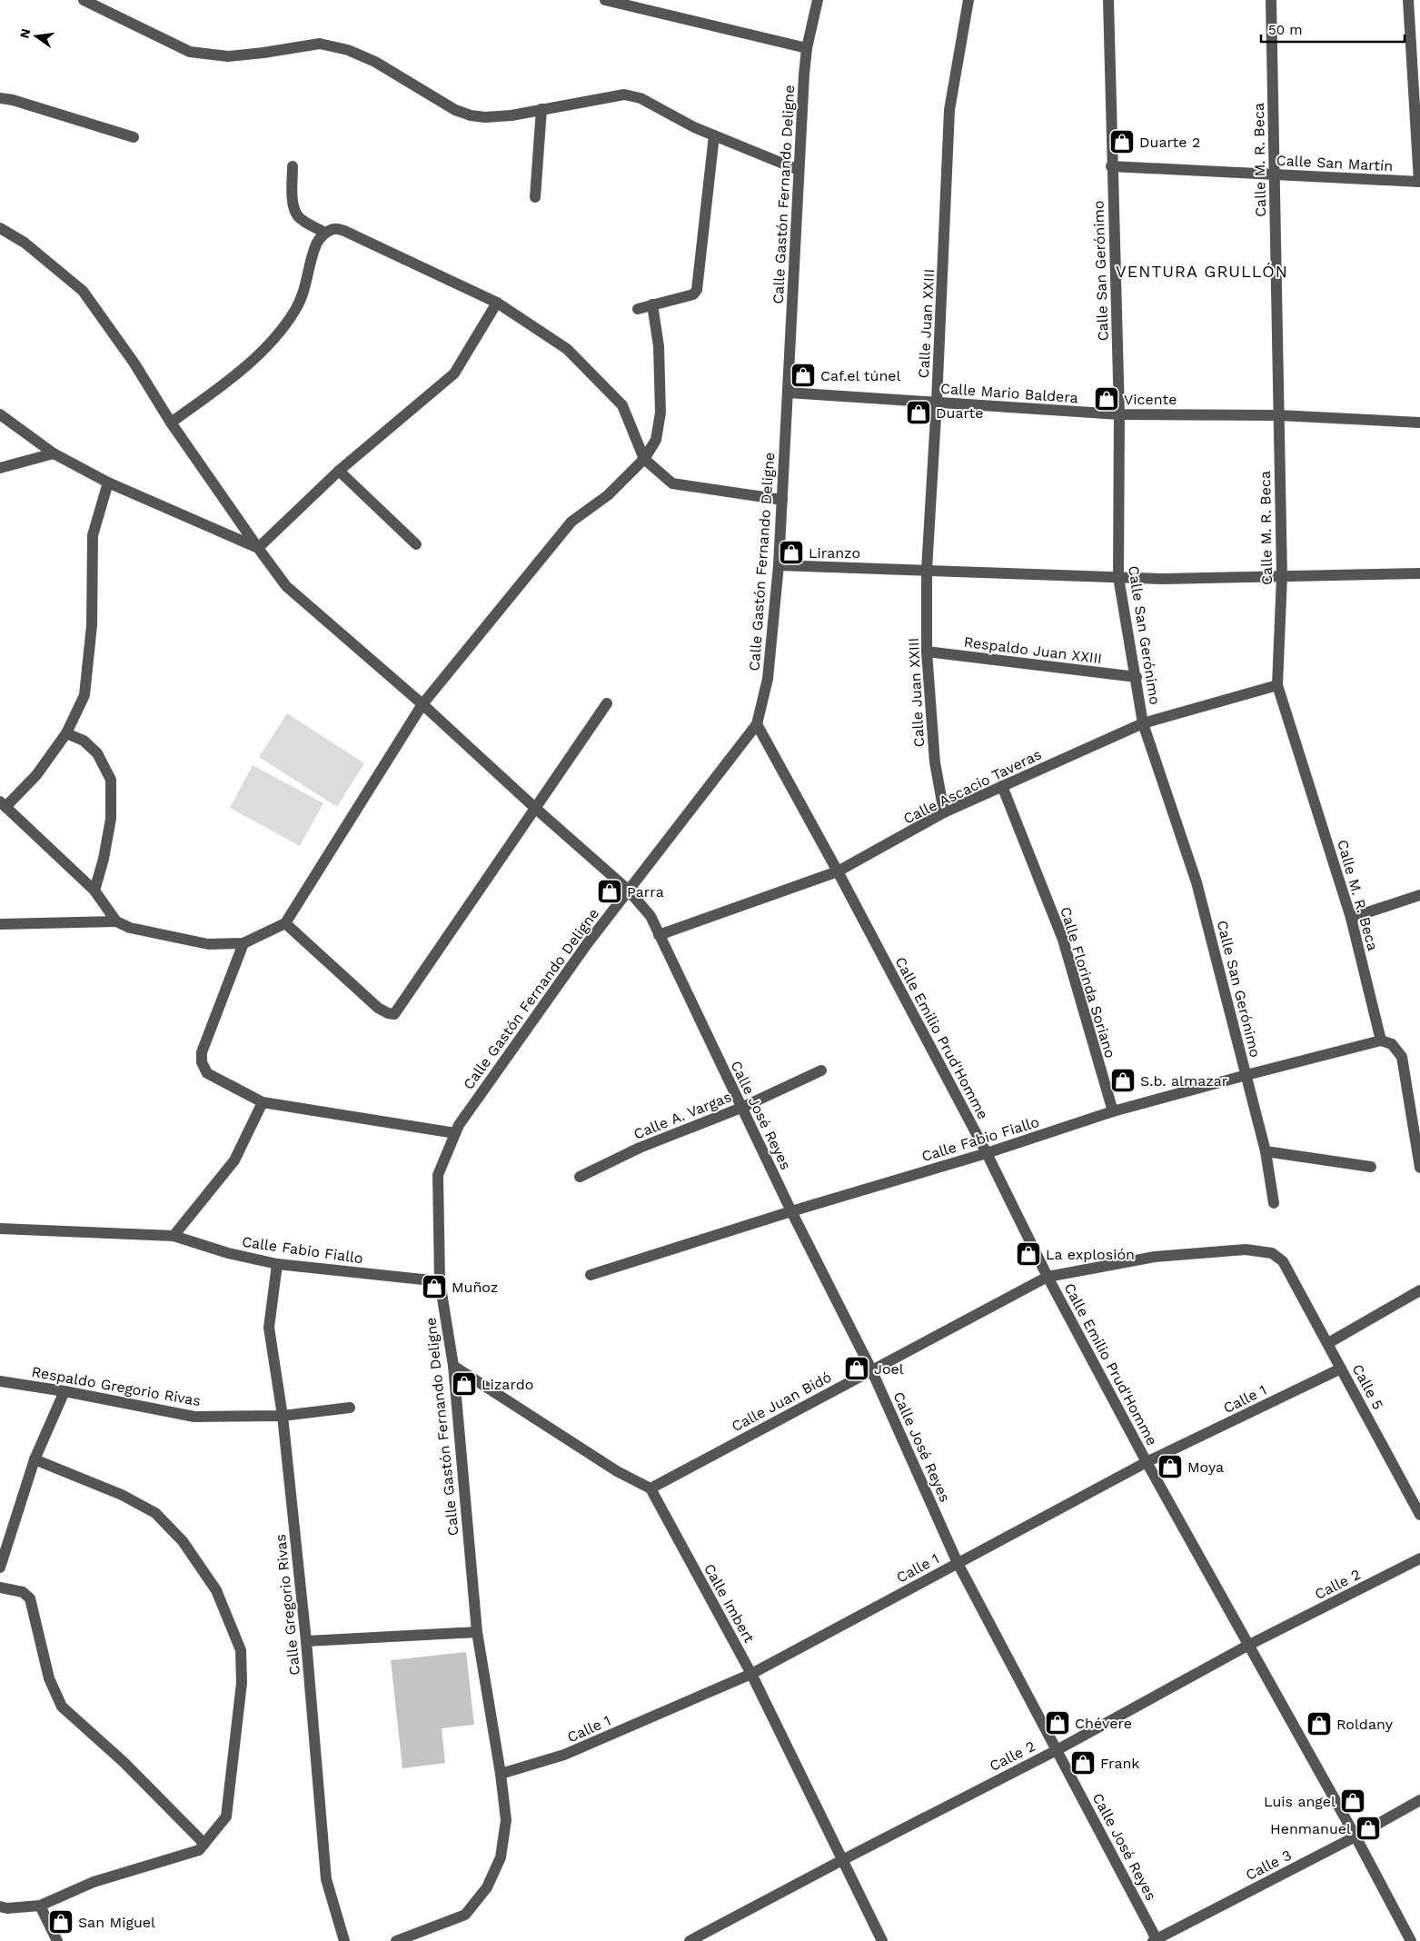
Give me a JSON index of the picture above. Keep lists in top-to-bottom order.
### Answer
{
  "streets": {
    "street": [
      "Calle M. R. Beca",
      "Calle San Martín",
      "Calle Gastón Fernando Deligne",
      "Calle San Gerónimo",
      "Calle Juan XXIII",
      "Calle Mario Baldera",
      "Respaldo Juan XXIII",
      "Calle Ascacio Taveras",
      "Calle Florinda Soriano",
      "Calle Emilio Prud'Homme",
      "Calle A. Vargas",
      "Calle José Reyes",
      "Calle Fabio Fiallo",
      "Respaldo Gregorio Rivas",
      "Calle 5",
      "Calle 1",
      "Calle Juan Bidó",
      "Calle 2",
      "Calle Imbert",
      "Calle Gregorio Rivas",
      "Calle 3"
    ]
  },
  "crossings": [
    ["Calle M. R. Beca", "Calle San Martín"],
    ["Calle M. R. Beca", "Calle Mario Baldera"],
    ["Calle M. R. Beca", "Calle Ascacio Taveras"],
    ["Calle M. R. Beca", "Calle Fabio Fiallo"],
    ["Calle San Martín", "Calle San Gerónimo"],
    ["Calle Gastón Fernando Deligne", "Calle Mario Baldera"],
    ["Calle Gastón Fernando Deligne", "Calle Emilio Prud'Homme"],
    ["Calle Gastón Fernando Deligne", "Calle José Reyes"],
    ["Calle Gastón Fernando Deligne", "Calle Fabio Fiallo"],
    ["Calle Gastón Fernando Deligne", "Calle 1"],
    ["Calle San Gerónimo", "Calle Mario Baldera"],
    ["Calle San Gerónimo", "Respaldo Juan XXIII"],
    ["Calle San Gerónimo", "Calle Ascacio Taveras"],
    ["Calle San Gerónimo", "Calle Fabio Fiallo"],
    ["Calle Juan XXIII", "Calle Mario Baldera"],
    ["Calle Juan XXIII", "Respaldo Juan XXIII"],
    ["Calle Juan XXIII", "Calle Ascacio Taveras"],
    ["Calle Ascacio Taveras", "Calle Florinda Soriano"],
    ["Calle Ascacio Taveras", "Calle Emilio Prud'Homme"],
    ["Calle Ascacio Taveras", "Calle José Reyes"],
    ["Calle Florinda Soriano", "Calle Fabio Fiallo"],
    ["Calle Emilio Prud'Homme", "Calle Fabio Fiallo"],
    ["Calle Emilio Prud'Homme", "Calle 5"],
    ["Calle Emilio Prud'Homme", "Calle 1"],
    ["Calle Emilio Prud'Homme", "Calle Juan Bidó"],
    ["Calle Emilio Prud'Homme", "Calle 2"],
    ["Calle Emilio Prud'Homme", "Calle 3"],
    ["Calle A. Vargas", "Calle José Reyes"],
    ["Calle José Reyes", "Calle Fabio Fiallo"],
    ["Calle José Reyes", "Calle 1"],
    ["Calle José Reyes", "Calle Juan Bidó"],
    ["Calle José Reyes", "Calle 2"],
    ["Calle José Reyes", "Calle 3"],
    ["Calle Fabio Fiallo", "Calle Gregorio Rivas"],
    ["Respaldo Gregorio Rivas", "Calle Gregorio Rivas"],
    ["Calle 5", "Calle 1"],
    ["Calle 5", "Calle Juan Bidó"],
    ["Calle 1", "Calle Imbert"],
    ["Calle Juan Bidó", "Calle Imbert"],
    ["Calle 2", "Calle Imbert"]
  ],
  "districts": ["VENTURA GRULLÓN"],
  "places": {
    "shop": [
      "Duarte 2",
      "Caf.el túnel",
      "Vicente",
      "Duarte",
      "Liranzo",
      "Parra",
      "S.b. almazar",
      "La explosión",
      "Muñoz",
      "Joel",
      "Lizardo",
      "Moya",
      "Chévere",
      "Roldany",
      "Frank",
      "Luis angel",
      "Henmanuel",
      "San Miguel"
    ]
  },
  "scale_bar": "50 m",
  "north": "left"
}
